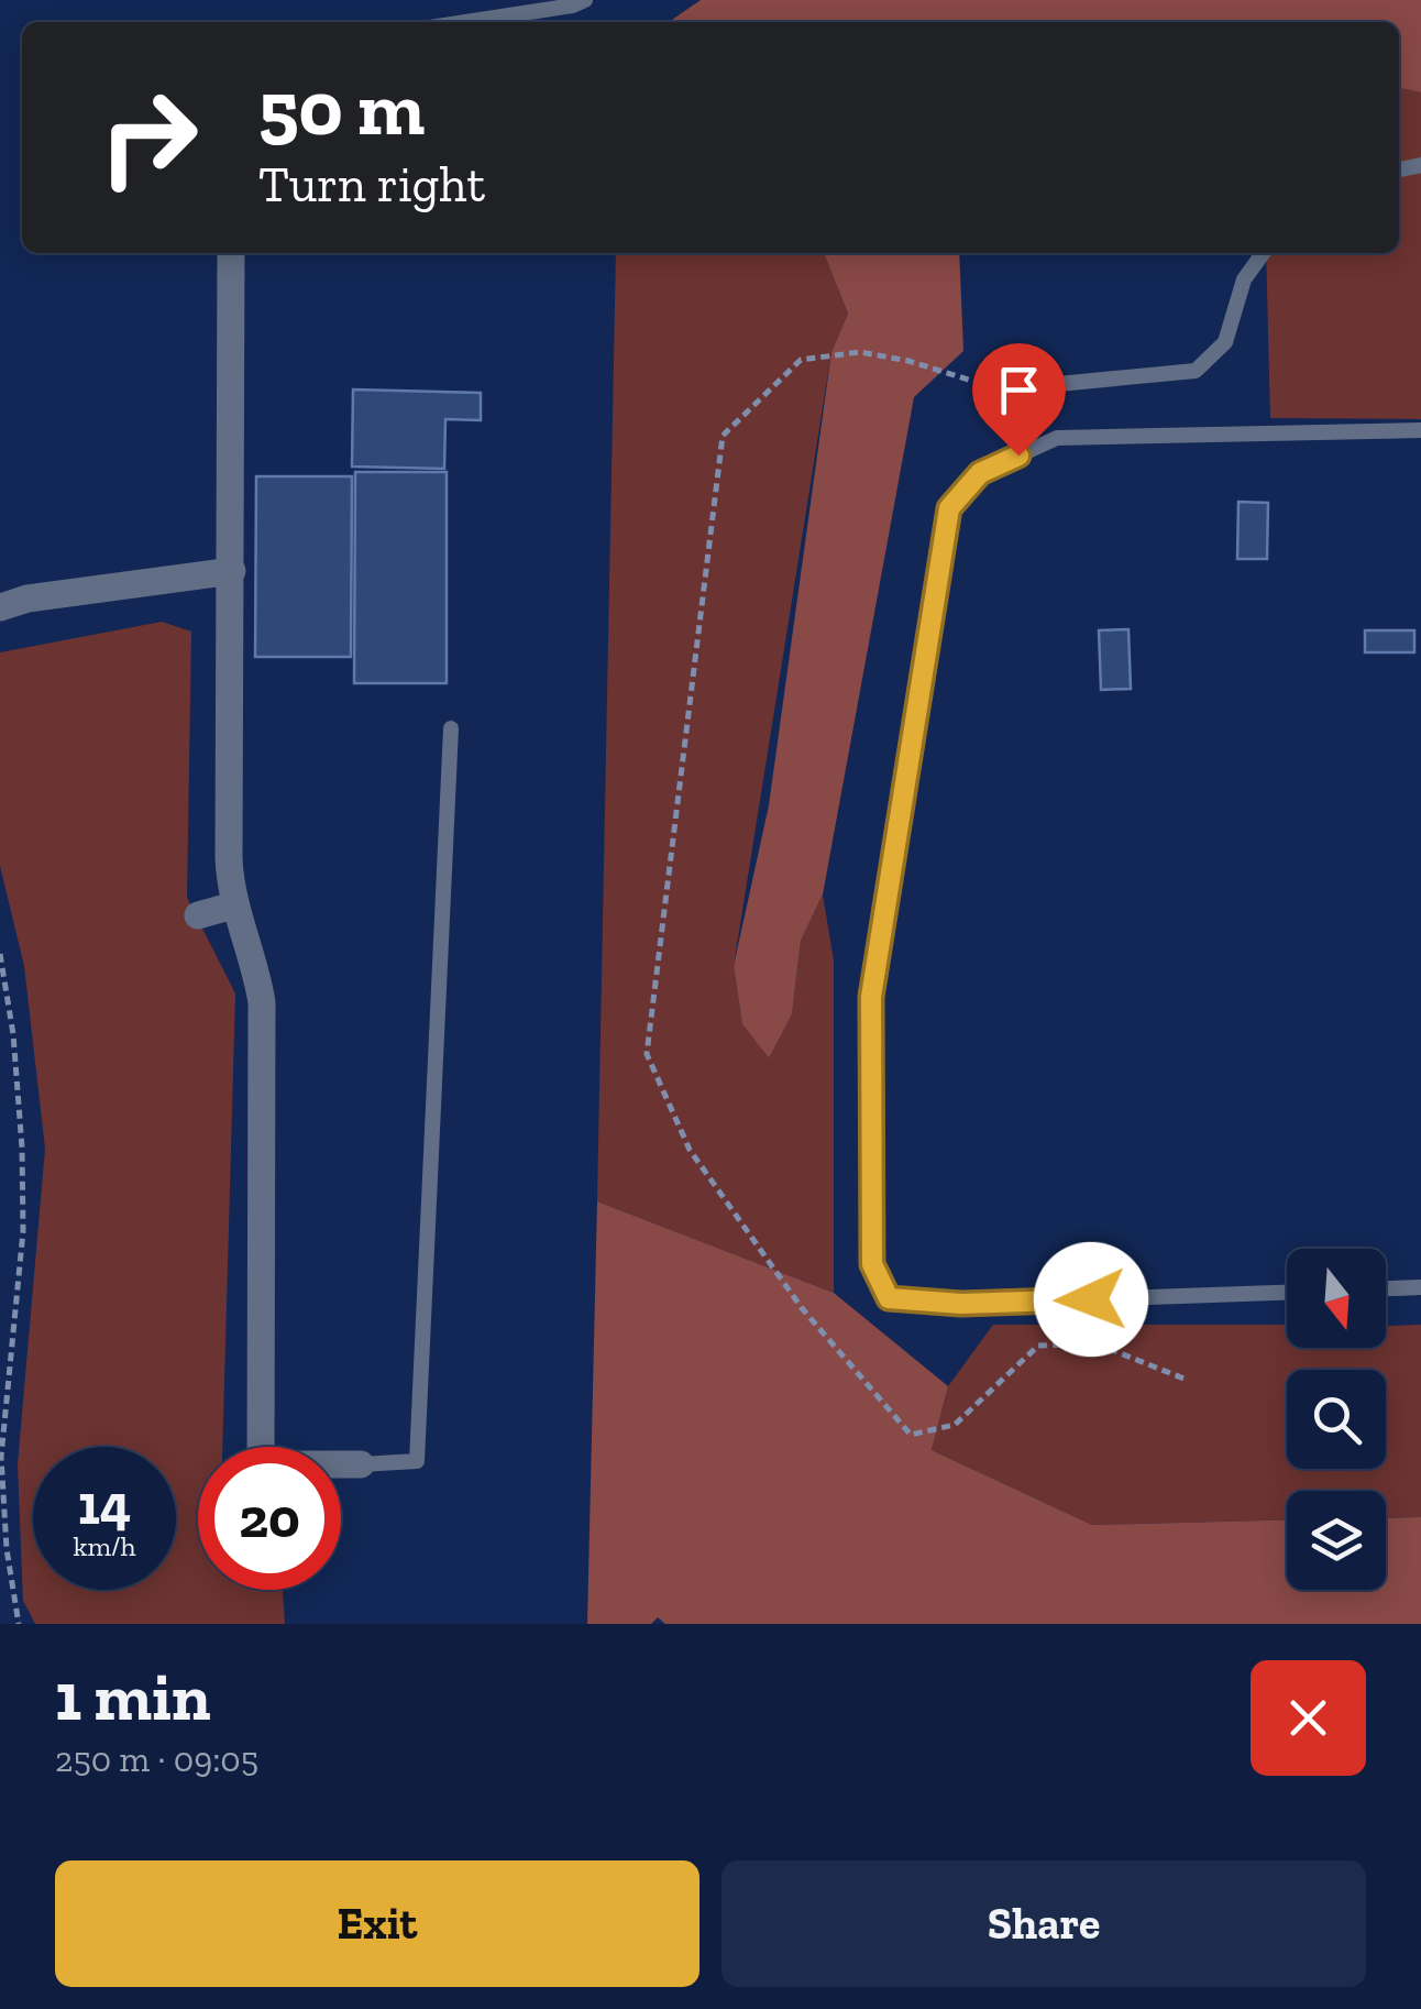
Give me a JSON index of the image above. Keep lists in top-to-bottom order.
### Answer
{
  "north": "bottom",
  "page": {
    "turn": ["50 m", "Turn right"],
    "speed": "14 km/h",
    "limit": "20",
    "heading": ["1 min", "250 m · 09:05"],
    "buttons": ["Exit", "Share"]
  }
}
